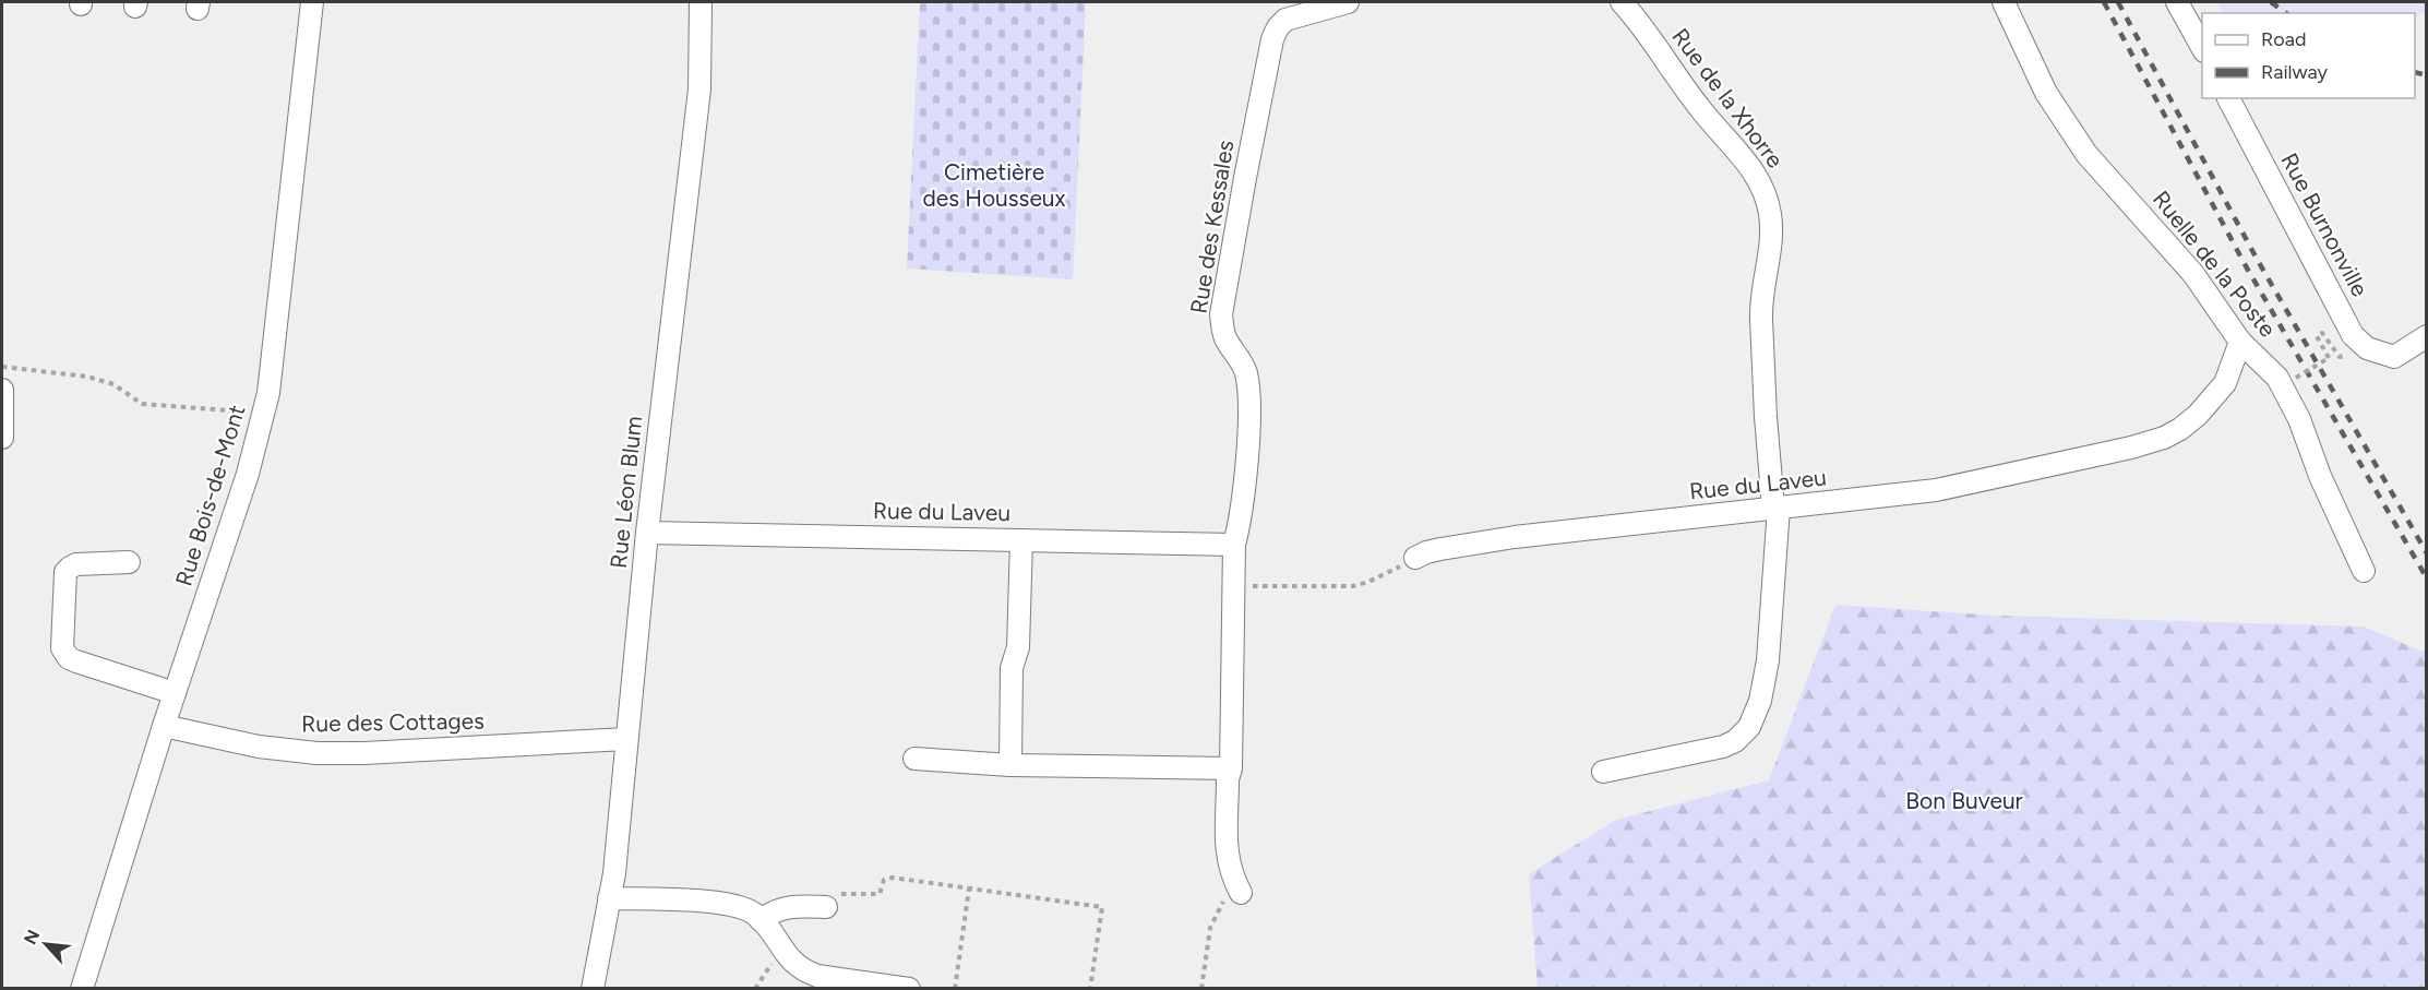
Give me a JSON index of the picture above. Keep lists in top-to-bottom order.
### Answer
{
  "streets": {
    "street": [
      "Rue de la Xhorre",
      "Rue Burnonville",
      "Rue des Kessales",
      "Ruelle de la Poste",
      "Rue du Laveu",
      "Rue Léon Blum",
      "Rue Bois-de-Mont",
      "Rue des Cottages"
    ]
  },
  "crossings": [
    ["Rue de la Xhorre", "Rue du Laveu"],
    ["Rue des Kessales", "Rue du Laveu"],
    ["Ruelle de la Poste", "Rue du Laveu"],
    ["Rue du Laveu", "Rue Léon Blum"],
    ["Rue Léon Blum", "Rue des Cottages"],
    ["Rue Bois-de-Mont", "Rue des Cottages"]
  ],
  "parks": ["Cimetière des Housseux", "Bon Buveur"],
  "legend": ["Road", "Railway"],
  "north": "top left"
}
